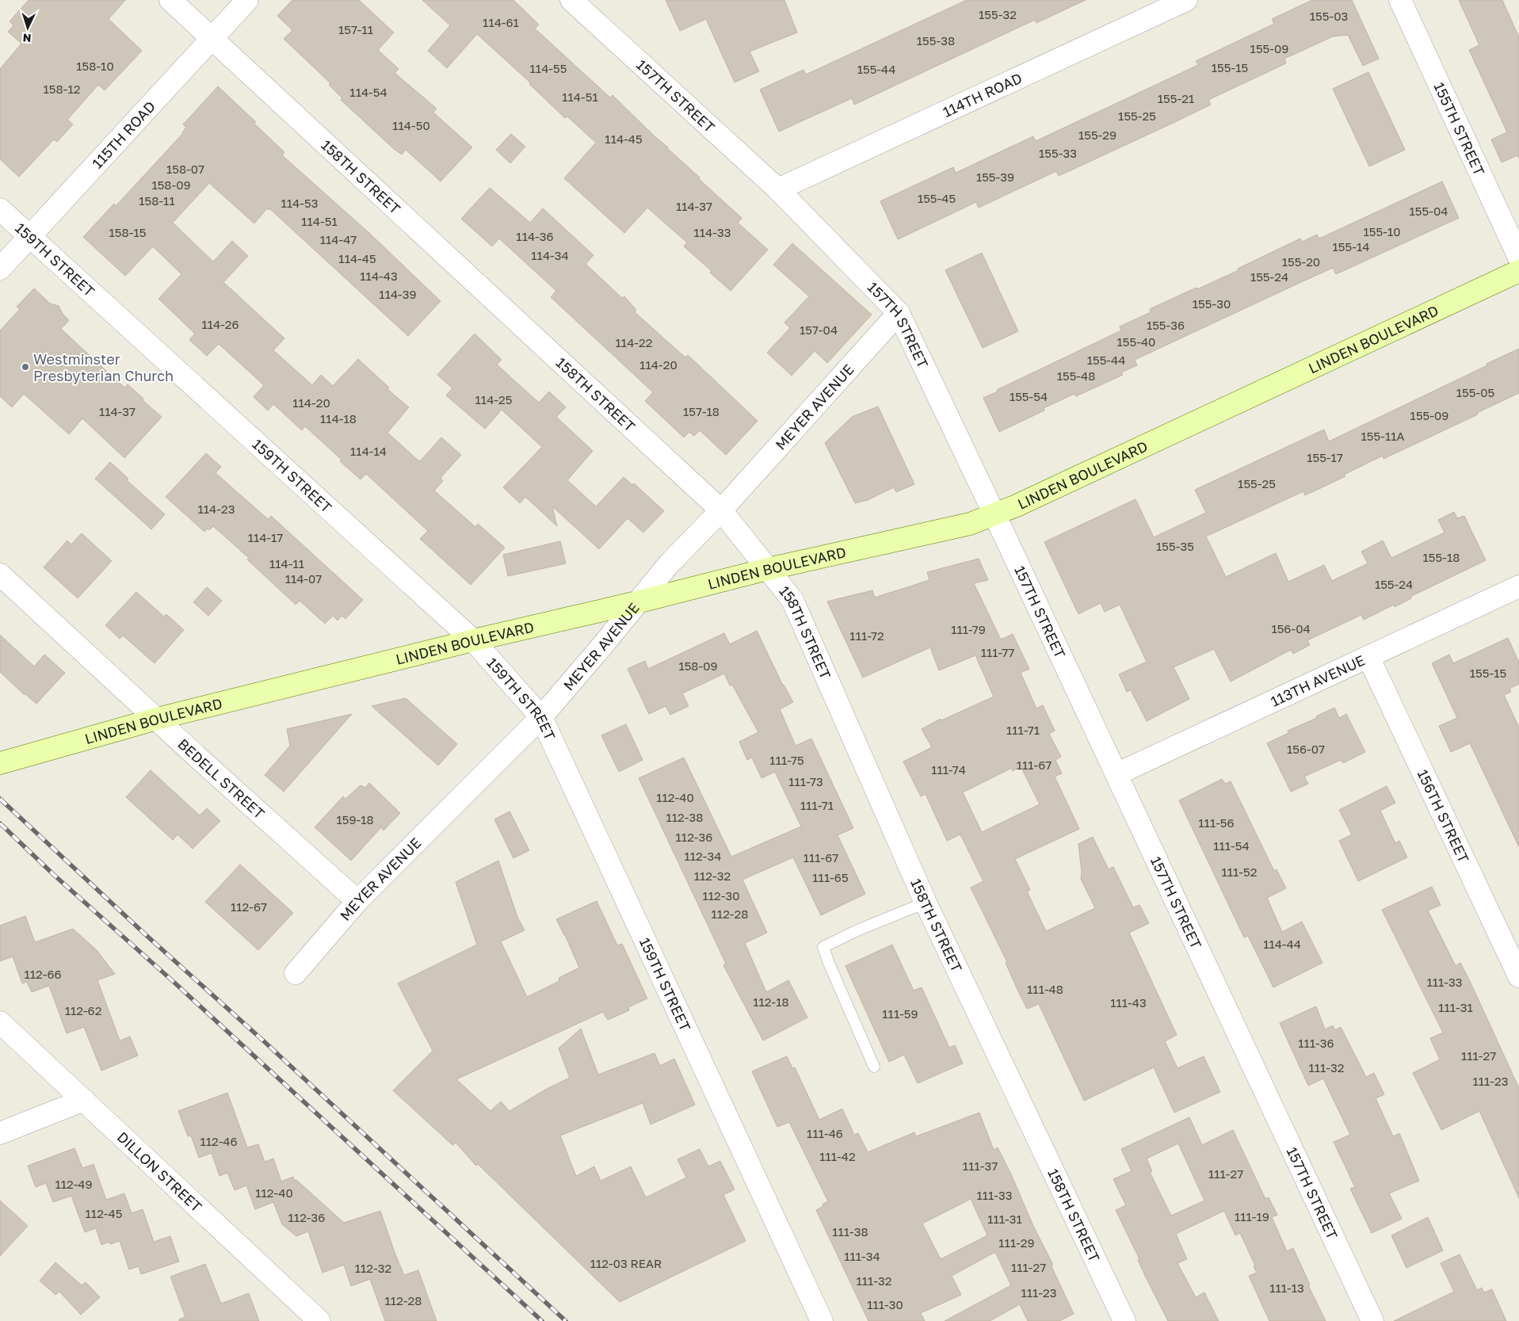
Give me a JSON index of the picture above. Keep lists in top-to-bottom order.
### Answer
{
  "streets": {
    "main road": ["LINDEN BOULEVARD"],
    "street": [
      "114TH ROAD",
      "157TH STREET",
      "155TH STREET",
      "115TH ROAD",
      "158TH STREET",
      "159TH STREET",
      "MEYER AVENUE",
      "113TH AVENUE",
      "BEDELL STREET",
      "156TH STREET",
      "DILLON STREET"
    ]
  },
  "crossings": [
    ["114TH ROAD", "157TH STREET"],
    ["157TH STREET", "LINDEN BOULEVARD"],
    ["157TH STREET", "MEYER AVENUE"],
    ["157TH STREET", "113TH AVENUE"],
    ["115TH ROAD", "158TH STREET"],
    ["115TH ROAD", "159TH STREET"],
    ["158TH STREET", "LINDEN BOULEVARD"],
    ["158TH STREET", "MEYER AVENUE"],
    ["159TH STREET", "LINDEN BOULEVARD"],
    ["159TH STREET", "MEYER AVENUE"],
    ["LINDEN BOULEVARD", "MEYER AVENUE"],
    ["LINDEN BOULEVARD", "BEDELL STREET"],
    ["MEYER AVENUE", "BEDELL STREET"],
    ["113TH AVENUE", "156TH STREET"]
  ],
  "places": ["Westminster Presbyterian Church"],
  "house_numbers": [
    "155-32",
    "155-03",
    "114-61",
    "157-11",
    "155-38",
    "155-09",
    "158-10",
    "155-15",
    "114-55",
    "155-44",
    "158-12",
    "114-54",
    "114-51",
    "155-21",
    "155-25",
    "114-50",
    "155-29",
    "114-45",
    "155-33",
    "158-07",
    "155-39",
    "158-09",
    "155-45",
    "158-11",
    "114-53",
    "114-37",
    "155-04",
    "114-51",
    "155-10",
    "158-15",
    "114-33",
    "114-36",
    "114-47",
    "155-14",
    "114-34",
    "114-45",
    "155-20",
    "114-43",
    "155-24",
    "114-39",
    "155-30",
    "114-26",
    "155-36",
    "157-04",
    "155-40",
    "114-22",
    "155-44",
    "114-20",
    "155-48",
    "155-05",
    "155-54",
    "114-25",
    "114-20",
    "114-37",
    "157-18",
    "155-09",
    "114-18",
    "155-11A",
    "114-14",
    "155-17",
    "155-25",
    "114-23",
    "114-17",
    "155-35",
    "155-18",
    "114-11",
    "114-07",
    "155-24",
    "156-04",
    "111-79",
    "111-72",
    "111-77",
    "158-09",
    "155-15",
    "111-71",
    "156-07",
    "111-75",
    "111-67",
    "111-74",
    "111-73",
    "112-40",
    "111-71",
    "112-38",
    "159-18",
    "111-56",
    "112-36",
    "111-54",
    "112-34",
    "111-67",
    "111-52",
    "112-32",
    "111-65",
    "112-30",
    "112-67",
    "112-28",
    "114-44",
    "112-66",
    "111-33",
    "111-48",
    "112-18",
    "111-43",
    "111-31",
    "112-62",
    "111-59",
    "111-36",
    "111-27",
    "111-32",
    "111-23",
    "111-46",
    "112-46",
    "111-42",
    "111-37",
    "111-27",
    "112-49",
    "112-40",
    "111-33",
    "112-45",
    "111-19",
    "112-36",
    "111-31",
    "111-38",
    "111-29",
    "111-34",
    "112-03 REAR",
    "111-27",
    "112-32",
    "111-32",
    "111-13",
    "111-23",
    "112-28",
    "111-30"
  ],
  "north": "bottom"
}
